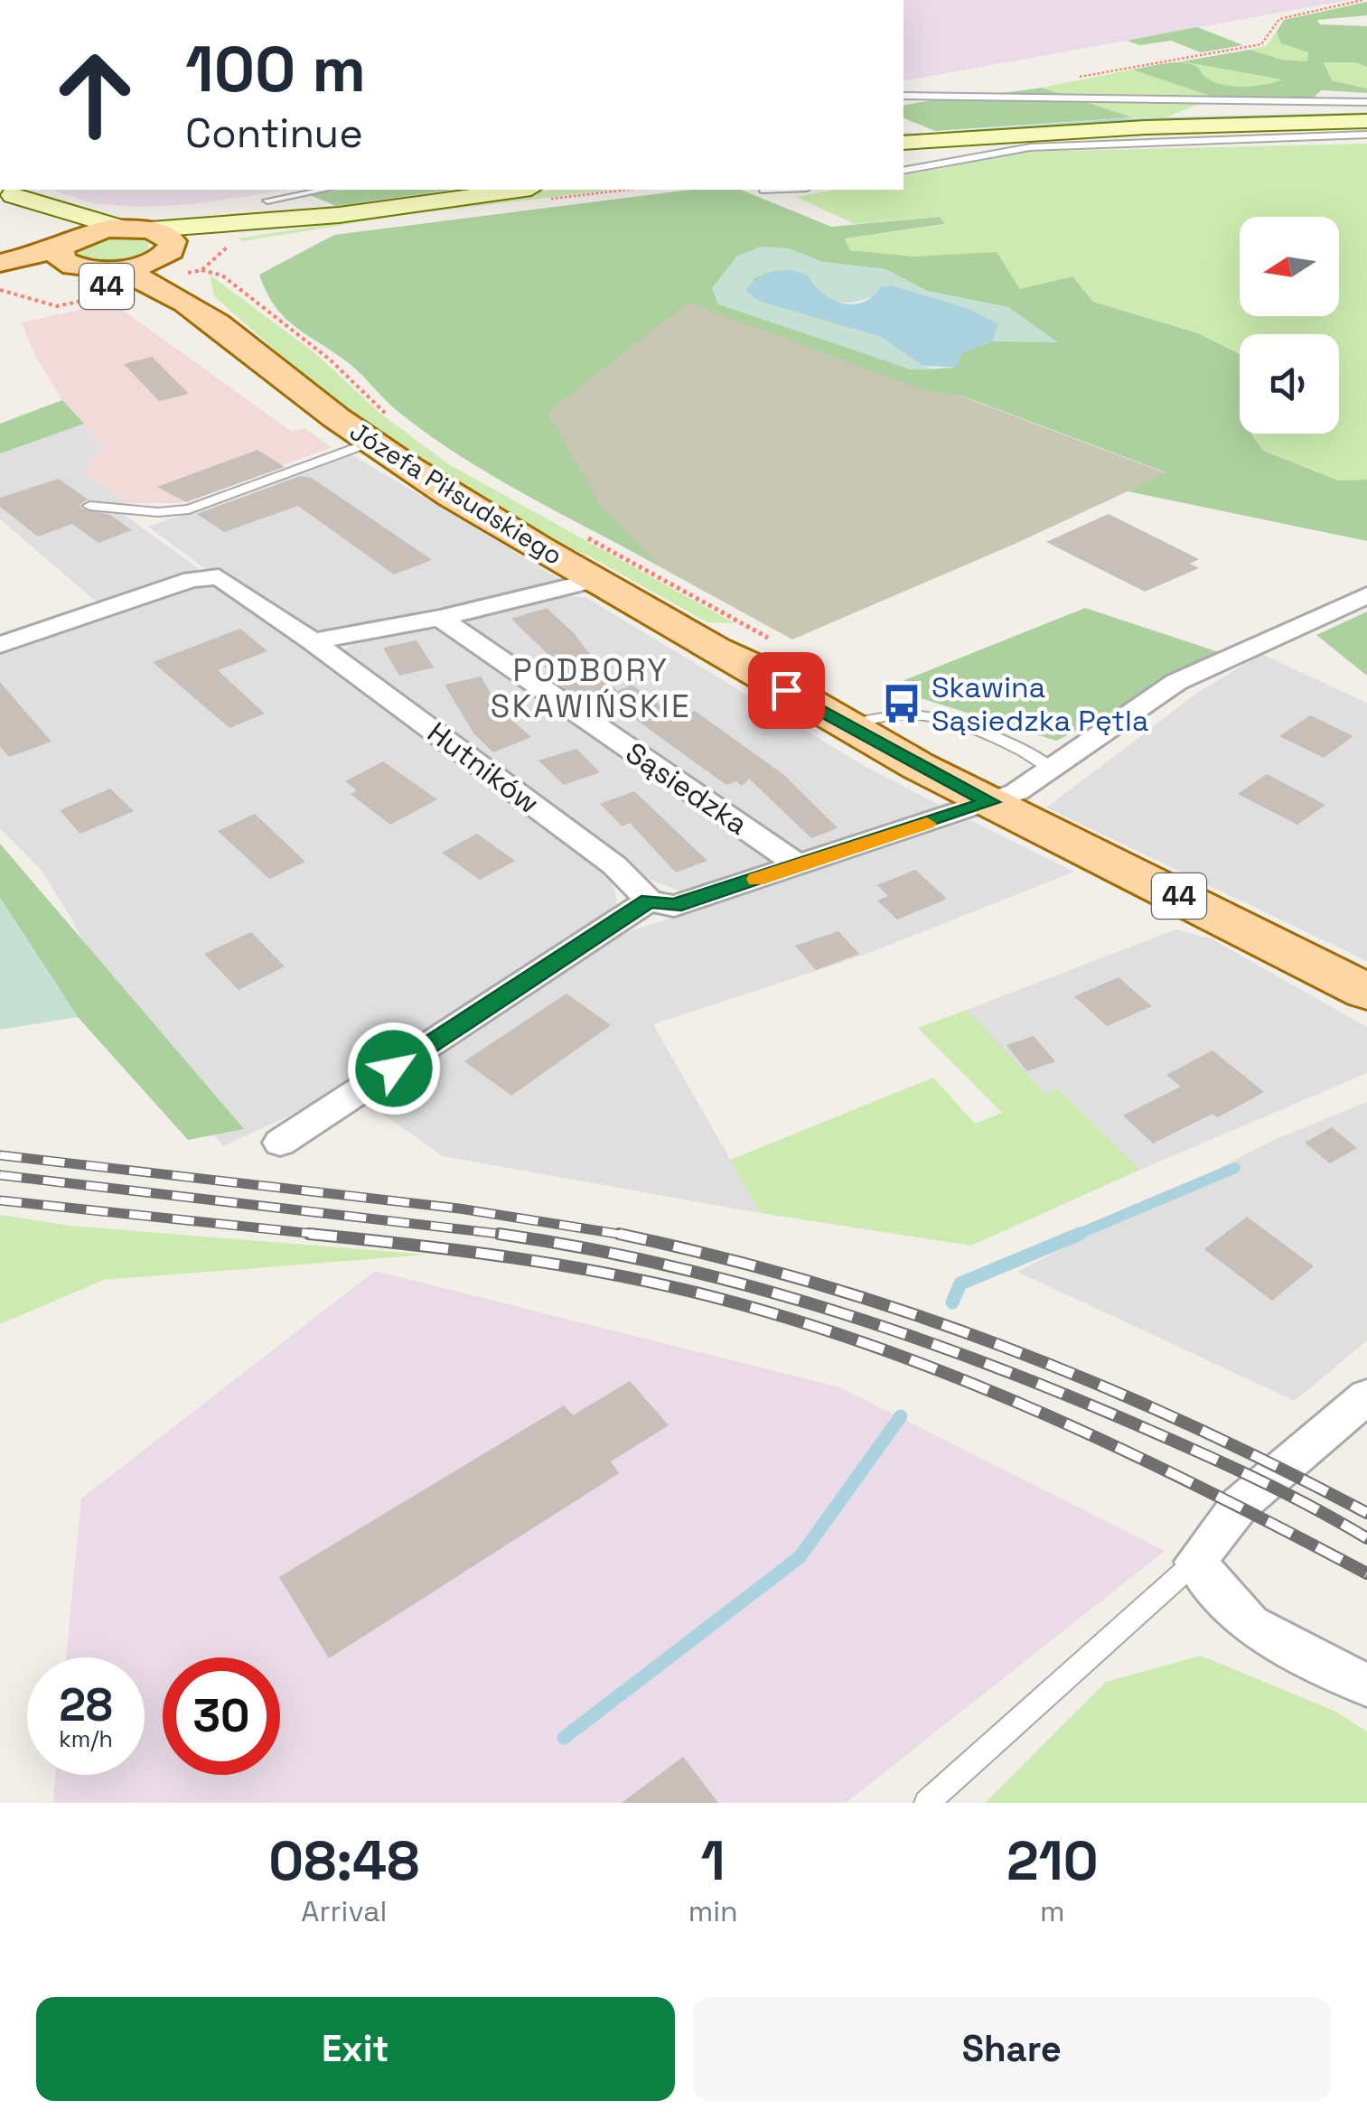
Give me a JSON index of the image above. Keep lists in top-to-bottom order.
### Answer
{
  "streets": {
    "main road": ["44", "Józefa Piłsudskiego"],
    "street": ["Hutników", "Sąsiedzka"]
  },
  "crossings": [
    ["44", "Józefa Piłsudskiego"],
    ["Hutników", "Sąsiedzka"]
  ],
  "districts": ["PODBORY SKAWIŃSKIE"],
  "places": {
    "bus stop": ["Skawina Sąsiedzka Pętla"]
  },
  "north": "left",
  "page": {
    "turn": ["100 m", "Continue"],
    "speed": "28 km/h",
    "limit": "30",
    "eta": [
      "08:48",
      "Arrival",
      "1",
      "min",
      "210",
      "m"
    ],
    "buttons": ["Exit", "Share"]
  }
}
